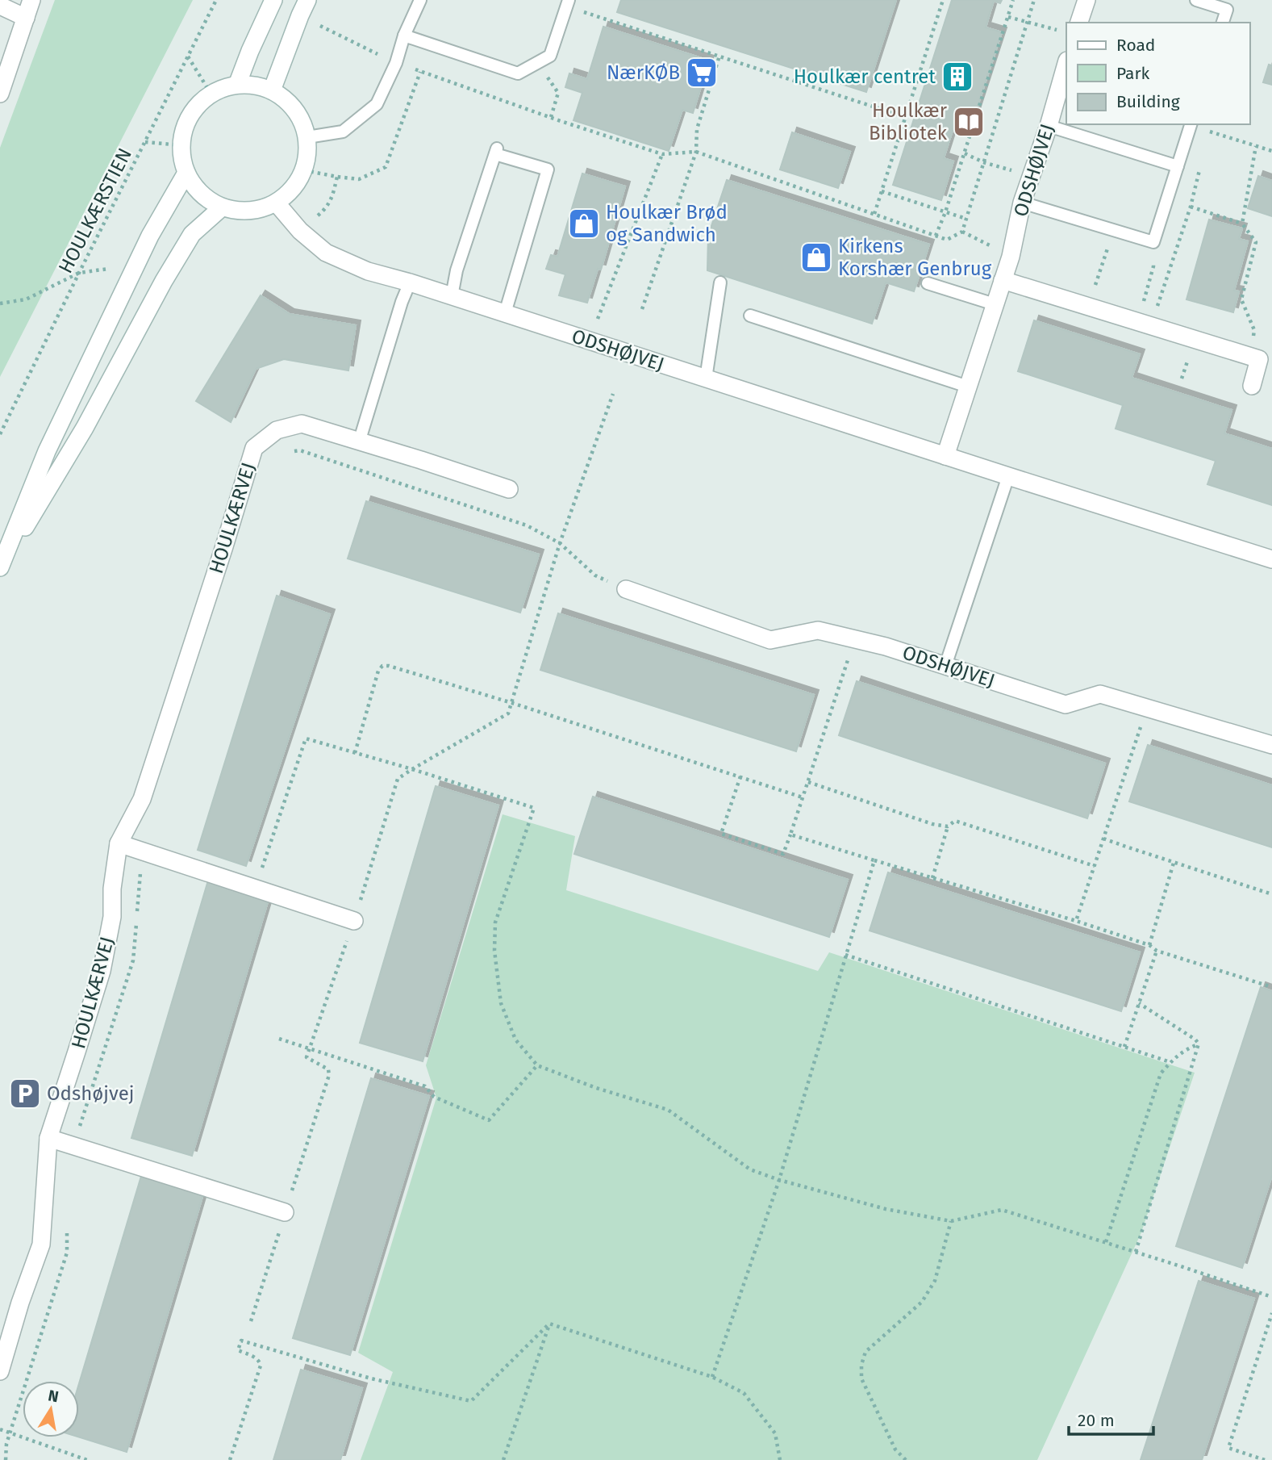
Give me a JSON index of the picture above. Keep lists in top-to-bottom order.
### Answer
{
  "streets": {
    "street": ["ODSHØJVEJ", "HOULKÆRVEJ"],
    "path": ["HOULKÆRSTIEN"]
  },
  "places": {
    "supermarket": ["NærKØB"],
    "building": ["Houlkær centret"],
    "library": ["Houlkær Bibliotek"],
    "shop": ["Houlkær Brød og Sandwich", "Kirkens Korshær Genbrug"],
    "parking": ["Odshøjvej"]
  },
  "legend": ["Road", "Park", "Building"],
  "scale_bar": "20 m",
  "north": "top"
}
